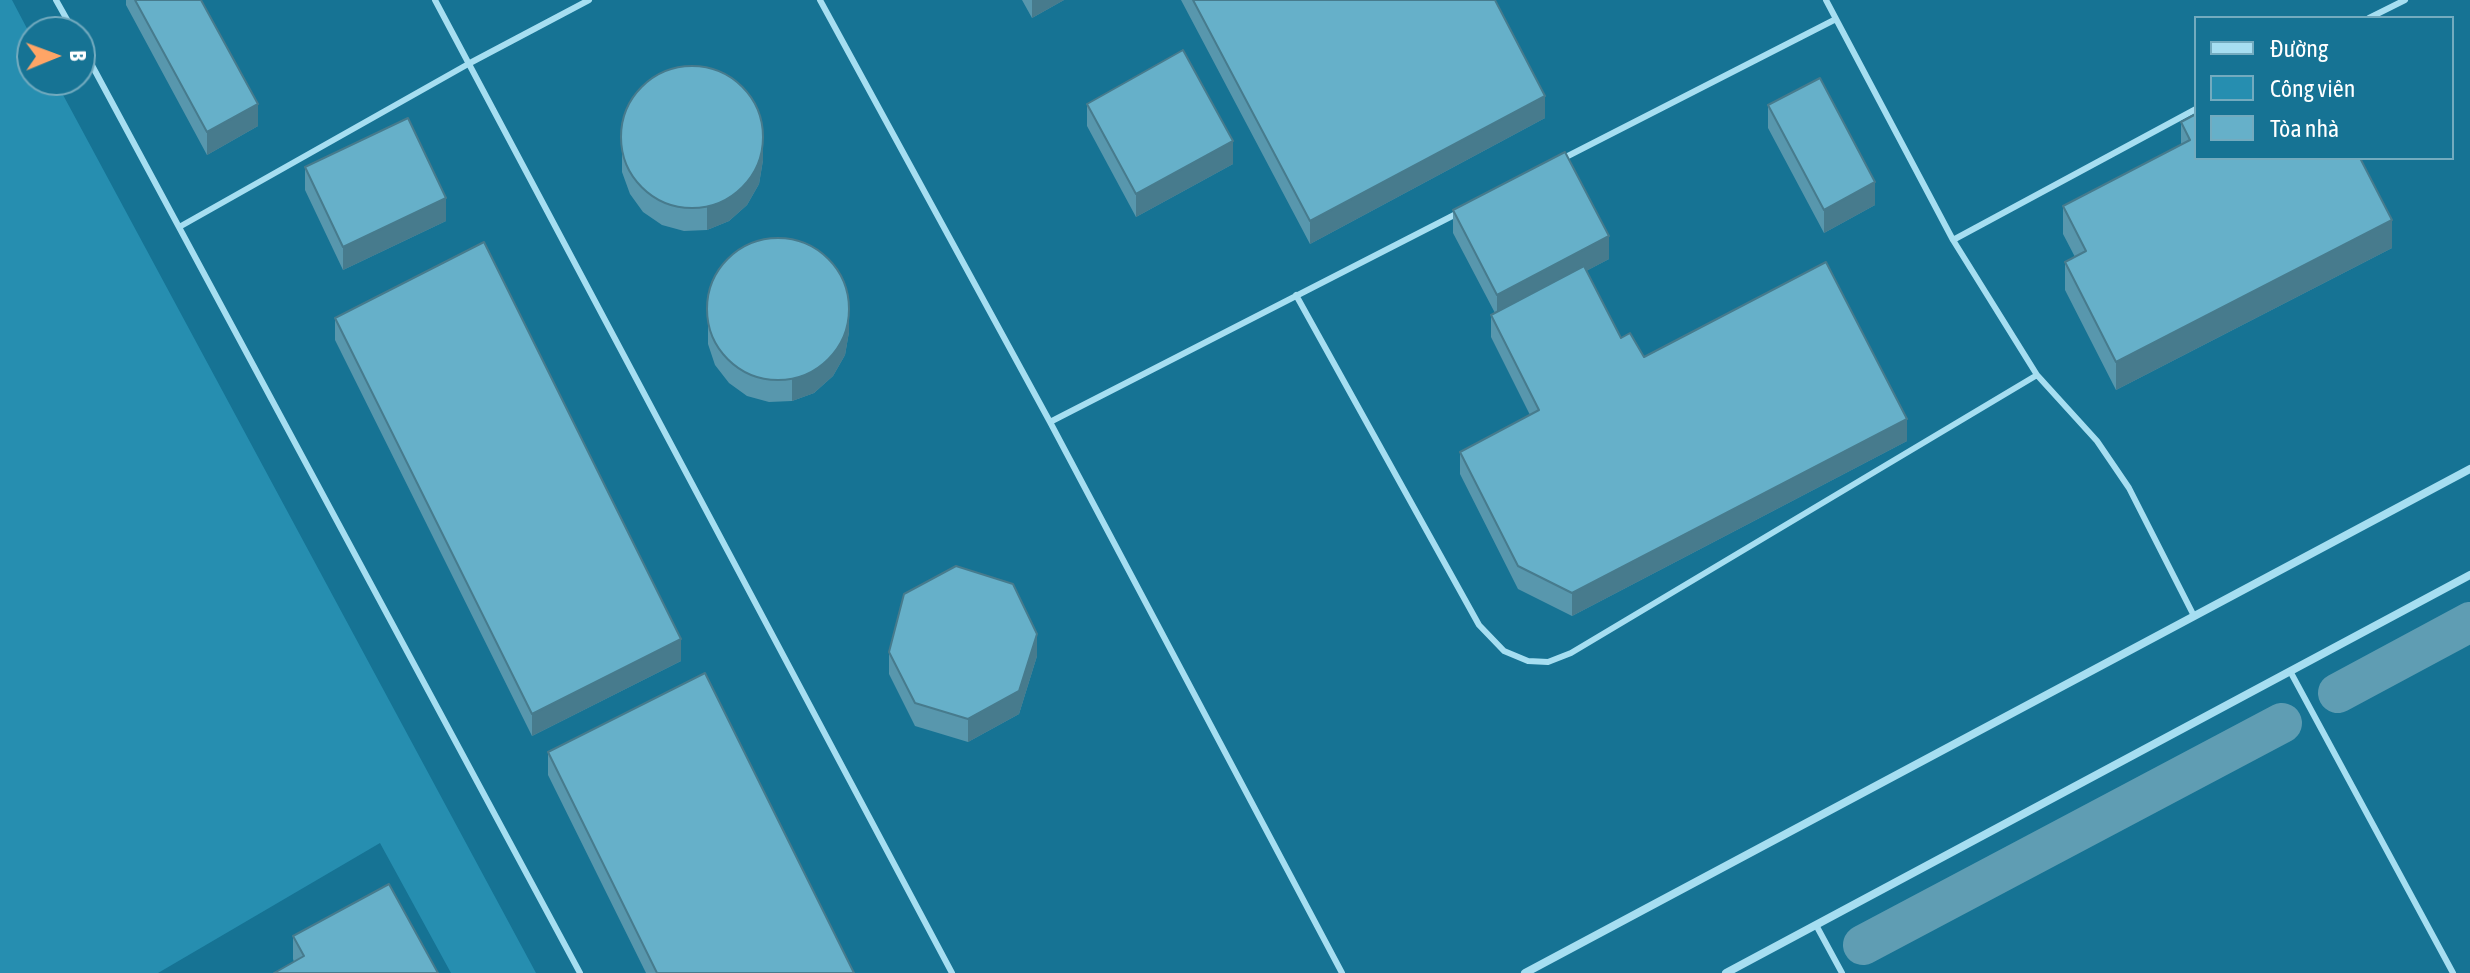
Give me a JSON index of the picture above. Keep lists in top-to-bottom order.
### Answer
{
  "legend": ["Đường", "Công viên", "Tòa nhà"],
  "north": "right"
}
